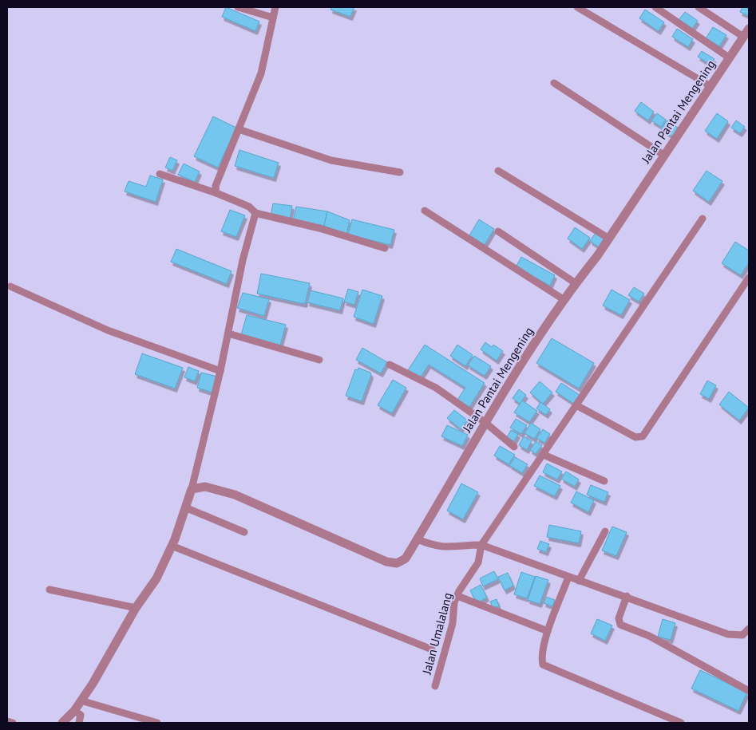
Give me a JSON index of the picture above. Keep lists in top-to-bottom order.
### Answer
{
  "streets": {
    "street": ["Jalan Pantai Mengening", "Jalan Umalalang"]
  }
}
